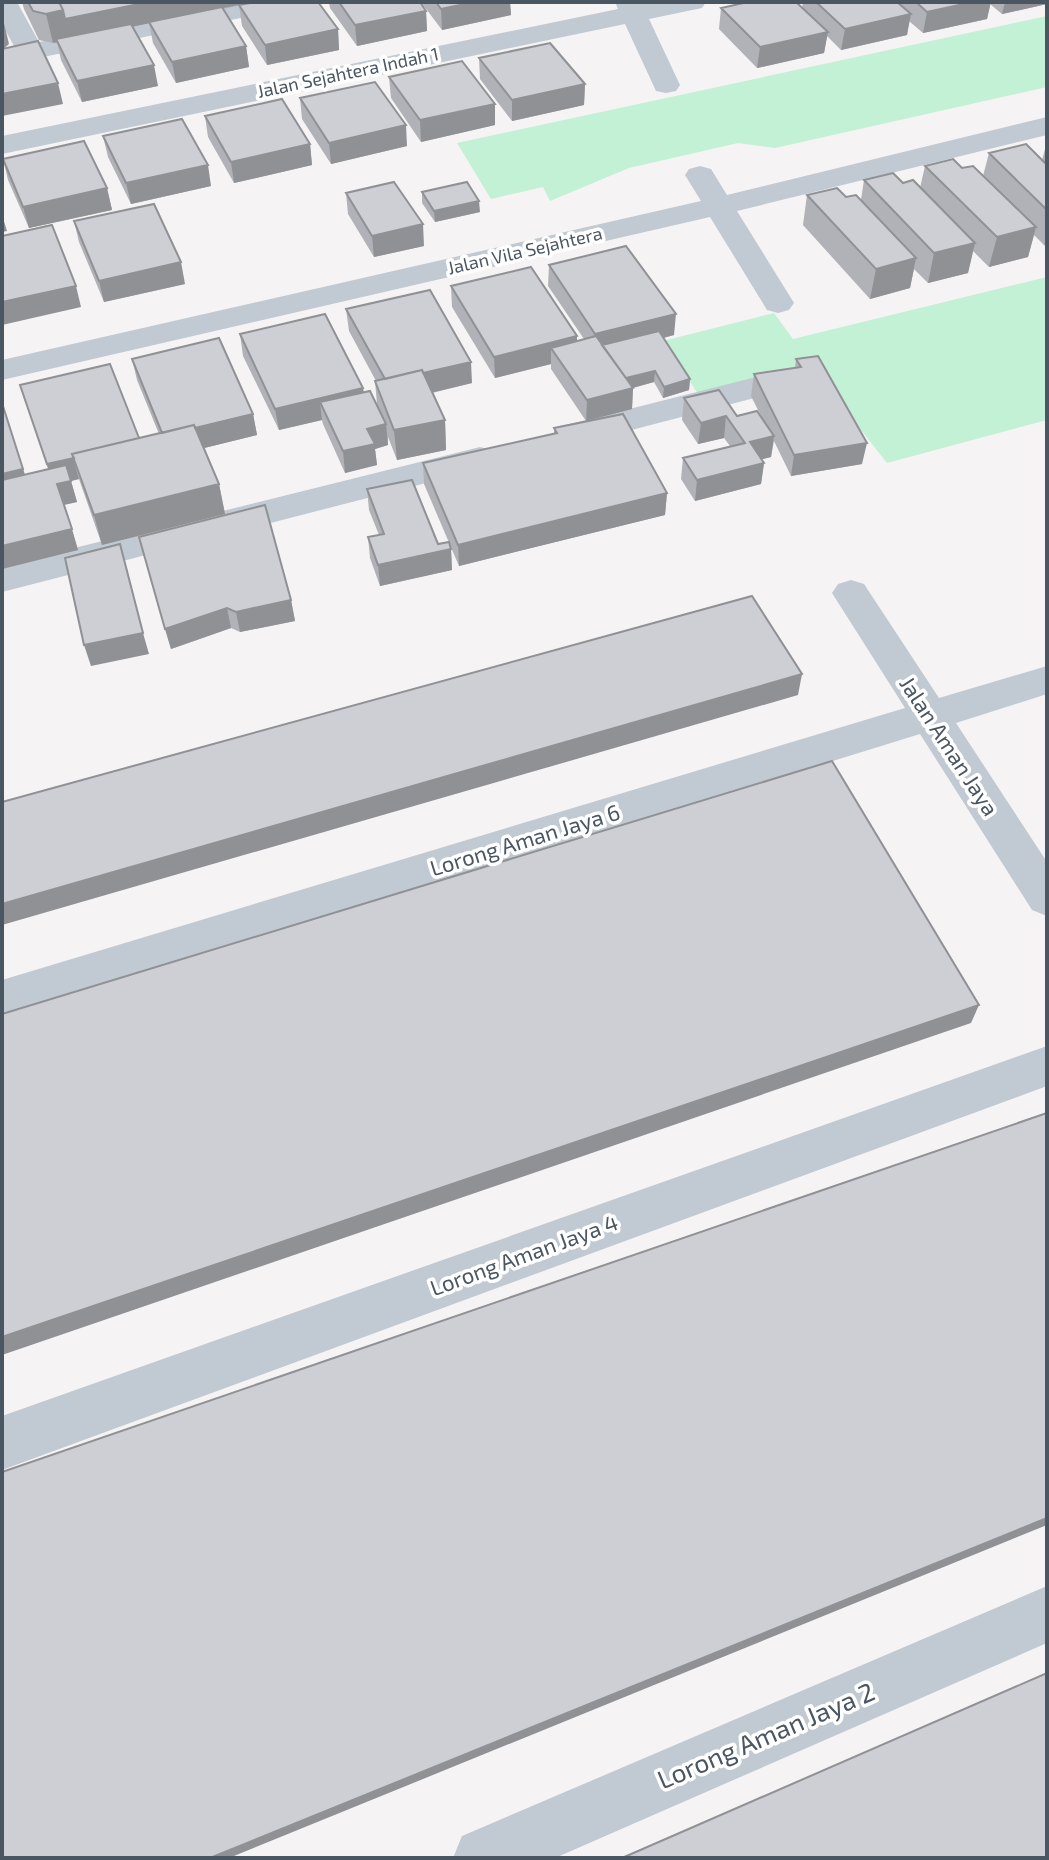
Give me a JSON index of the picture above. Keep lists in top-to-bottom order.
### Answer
{
  "streets": {
    "street": [
      "Jalan Sejahtera Indah 1",
      "Jalan Vila Sejahtera",
      "Jalan Aman Jaya",
      "Lorong Aman Jaya 6",
      "Lorong Aman Jaya 4",
      "Lorong Aman Jaya 2"
    ]
  },
  "crossings": [
    ["Jalan Aman Jaya", "Lorong Aman Jaya 6"]
  ]
}
